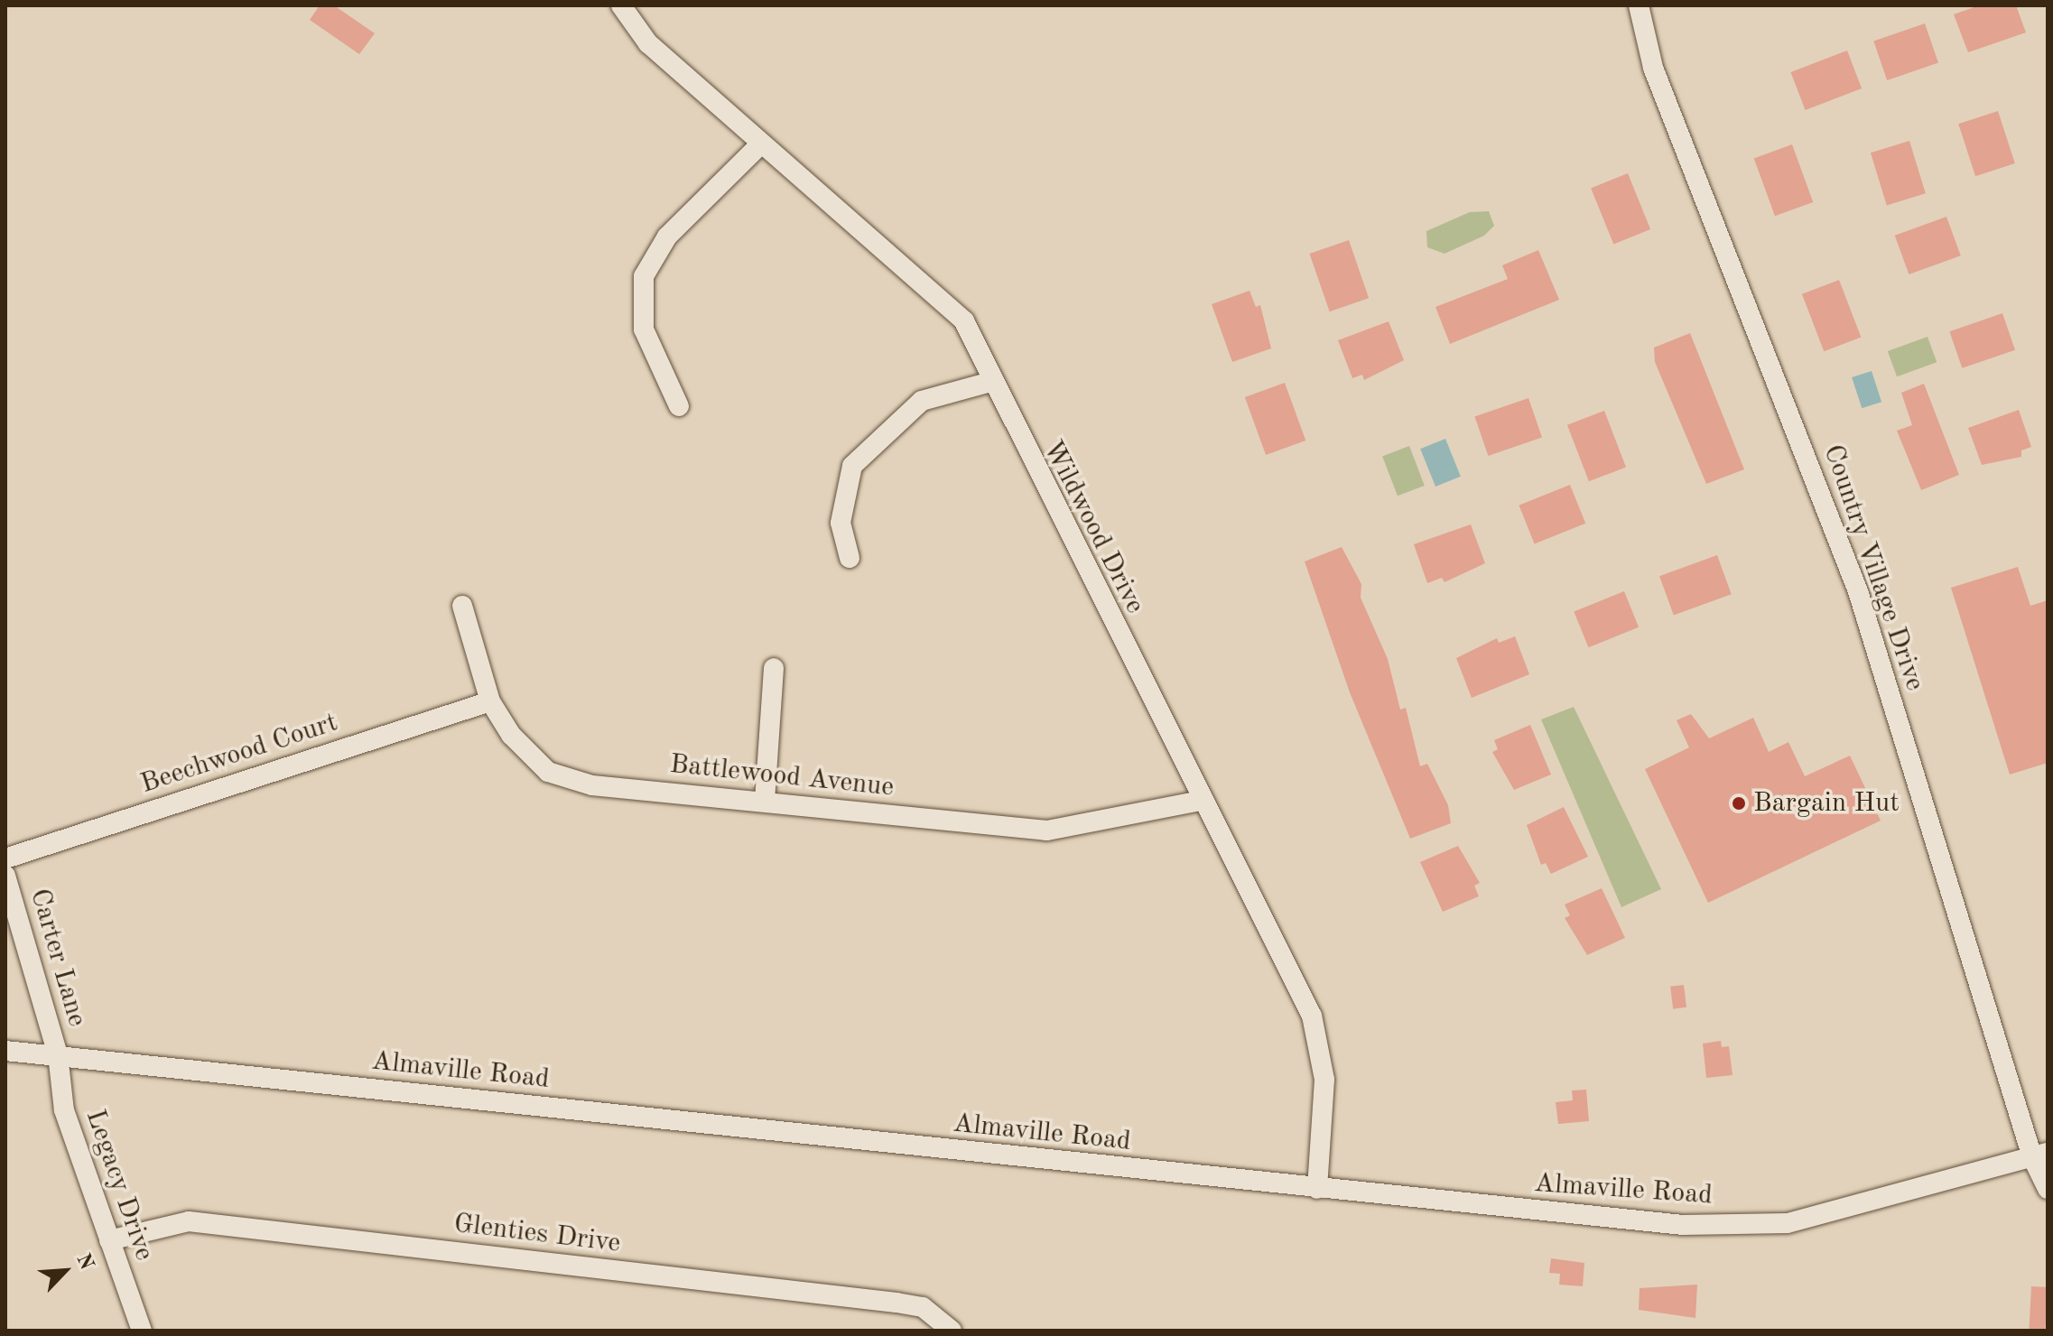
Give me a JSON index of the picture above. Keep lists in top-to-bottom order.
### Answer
{
  "streets": {
    "street": [
      "Wildwood Drive",
      "Country Village Drive",
      "Beechwood Court",
      "Battlewood Avenue",
      "Carter Lane",
      "Almaville Road",
      "Legacy Drive",
      "Glenties Drive"
    ]
  },
  "crossings": [
    ["Wildwood Drive", "Battlewood Avenue"],
    ["Wildwood Drive", "Almaville Road"],
    ["Country Village Drive", "Almaville Road"],
    ["Beechwood Court", "Battlewood Avenue"],
    ["Carter Lane", "Almaville Road"],
    ["Carter Lane", "Legacy Drive"],
    ["Almaville Road", "Legacy Drive"],
    ["Legacy Drive", "Glenties Drive"]
  ],
  "places": ["Bargain Hut"],
  "north": "top right"
}
